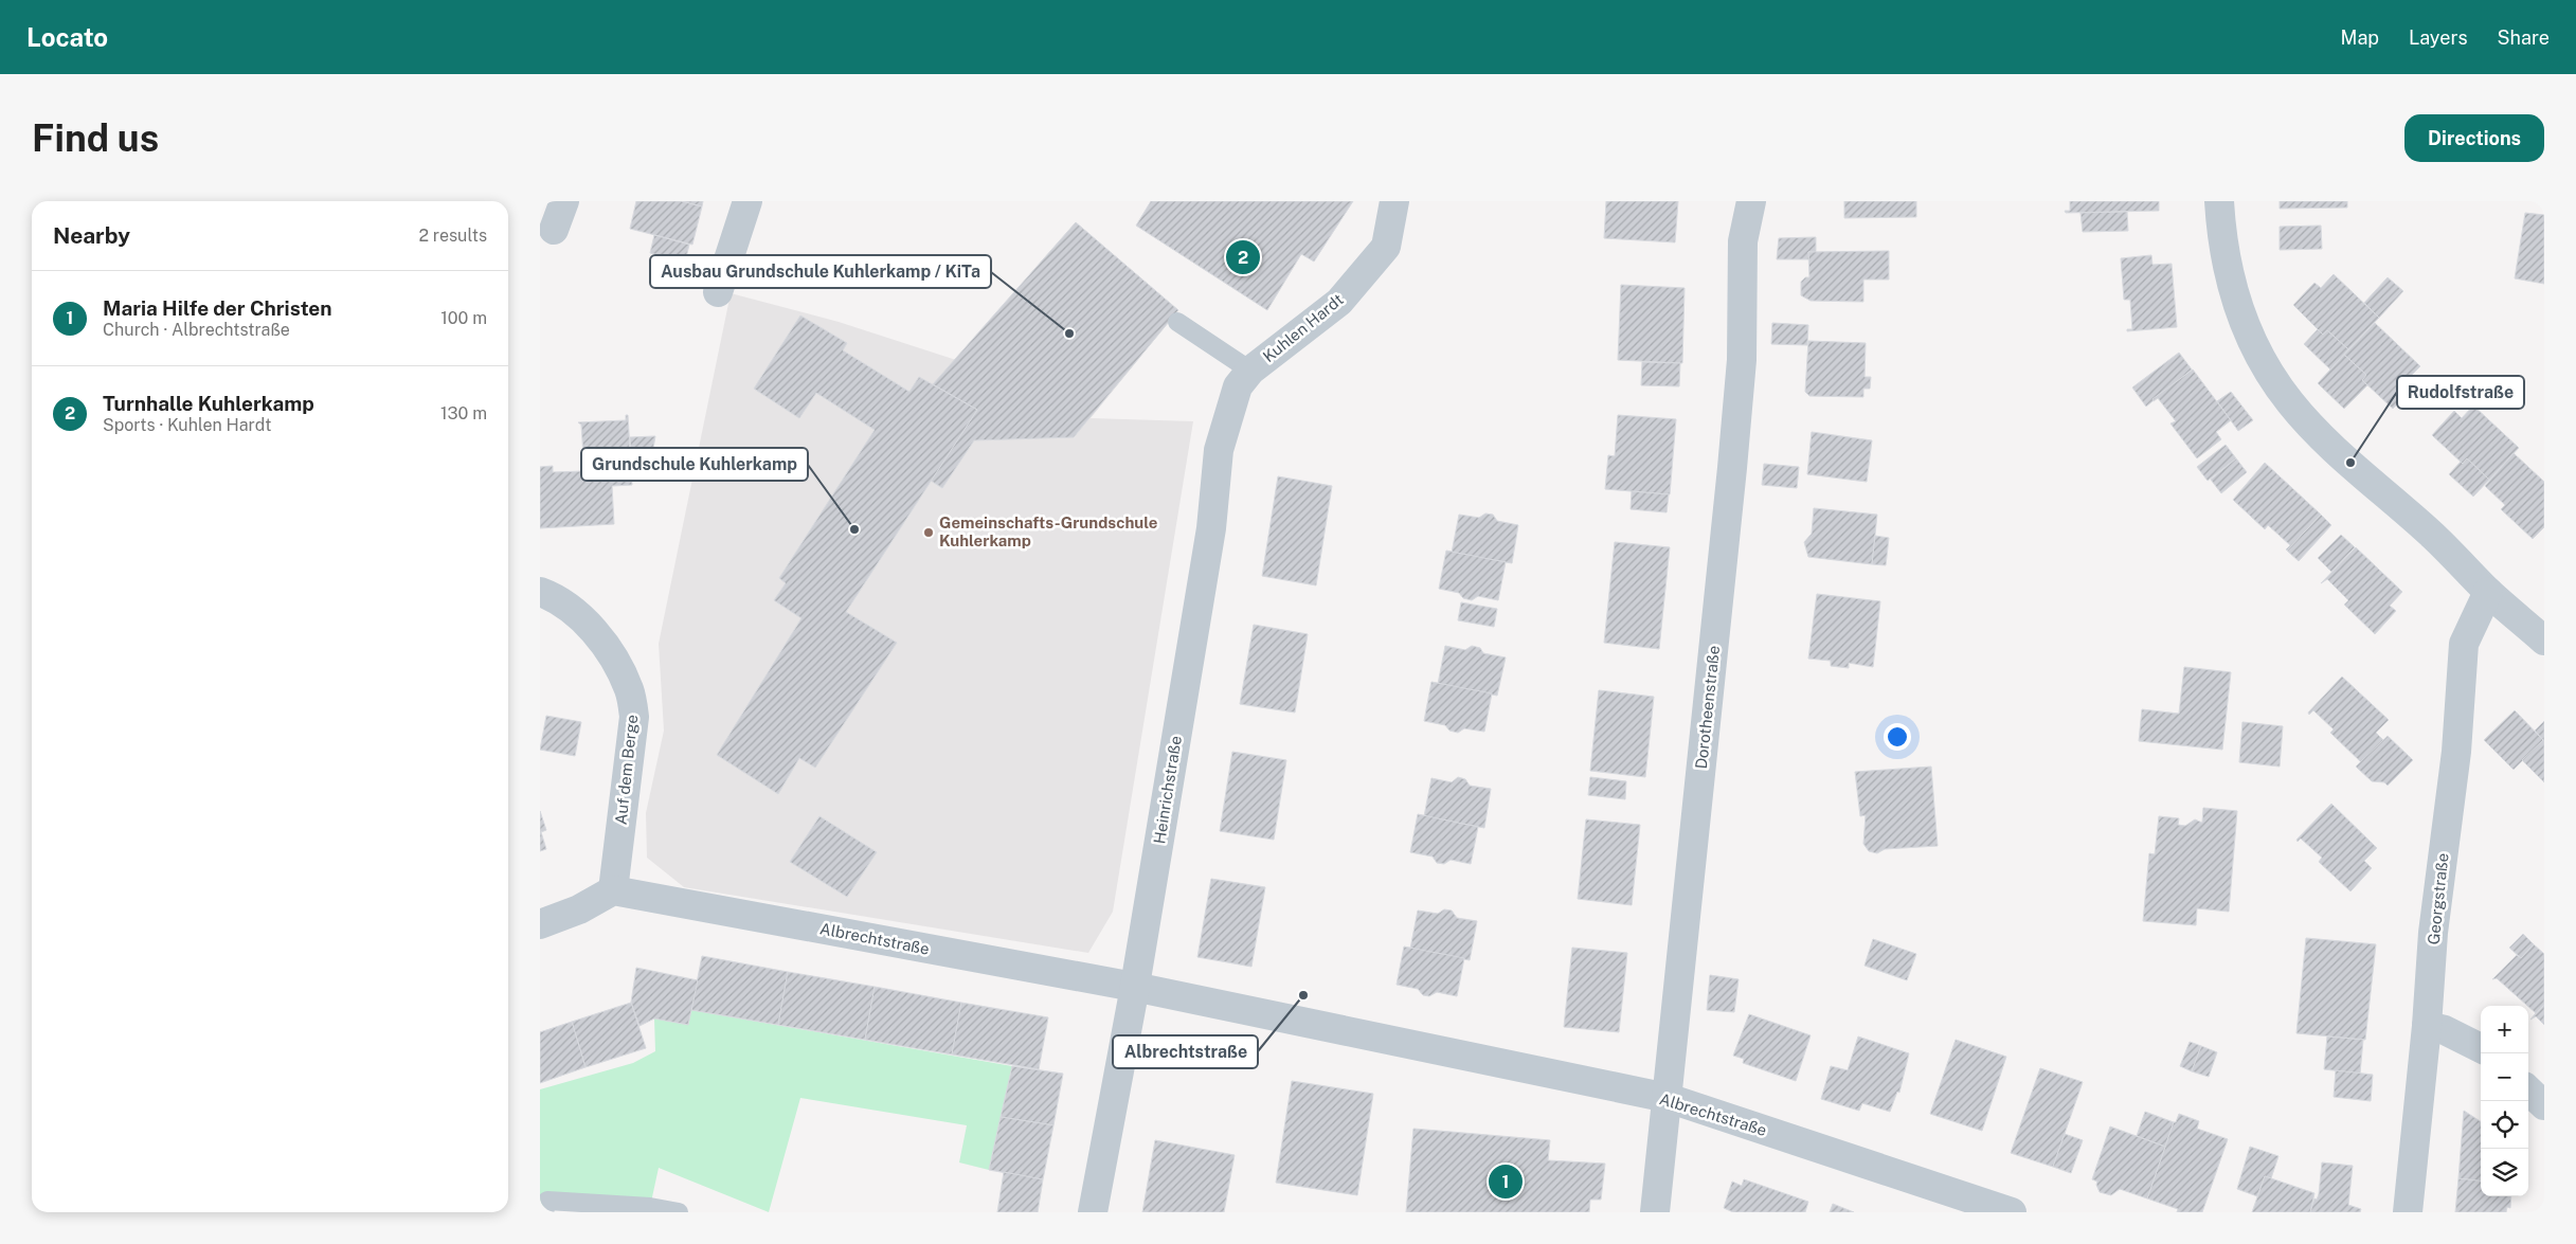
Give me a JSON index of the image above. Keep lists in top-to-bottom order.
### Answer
{
  "streets": {
    "street": [
      "Kuhlen Hardt",
      "Dorotheenstraße",
      "Auf dem Berge",
      "Heinrichstraße",
      "Georgstraße",
      "Albrechtstraße"
    ]
  },
  "crossings": [
    ["Kuhlen Hardt", "Heinrichstraße"],
    ["Dorotheenstraße", "Albrechtstraße"],
    ["Auf dem Berge", "Albrechtstraße"],
    ["Heinrichstraße", "Albrechtstraße"]
  ],
  "places": [
    "Ausbau Grundschule Kuhlerkamp / KiTa",
    "Rudolfstraße",
    "Grundschule Kuhlerkamp",
    "Gemeinschafts-Grundschule Kuhlerkamp",
    "Albrechtstraße"
  ],
  "page": {
    "header": "Locato",
    "nav": ["Map", "Layers", "Share"],
    "buttons": "Directions",
    "title": "Find us",
    "heading": ["Nearby", "2 results"],
    "pins": ["2", "1"],
    "list": [
      {
        "mark": "1",
        "name": "Maria Hilfe der Christen",
        "note": "Church · Albrechtstraße",
        "value": "100 m"
      },
      {
        "mark": "2",
        "name": "Turnhalle Kuhlerkamp",
        "note": "Sports · Kuhlen Hardt",
        "value": "130 m"
      }
    ],
    "map_buttons": ["+", "−"]
  }
}
